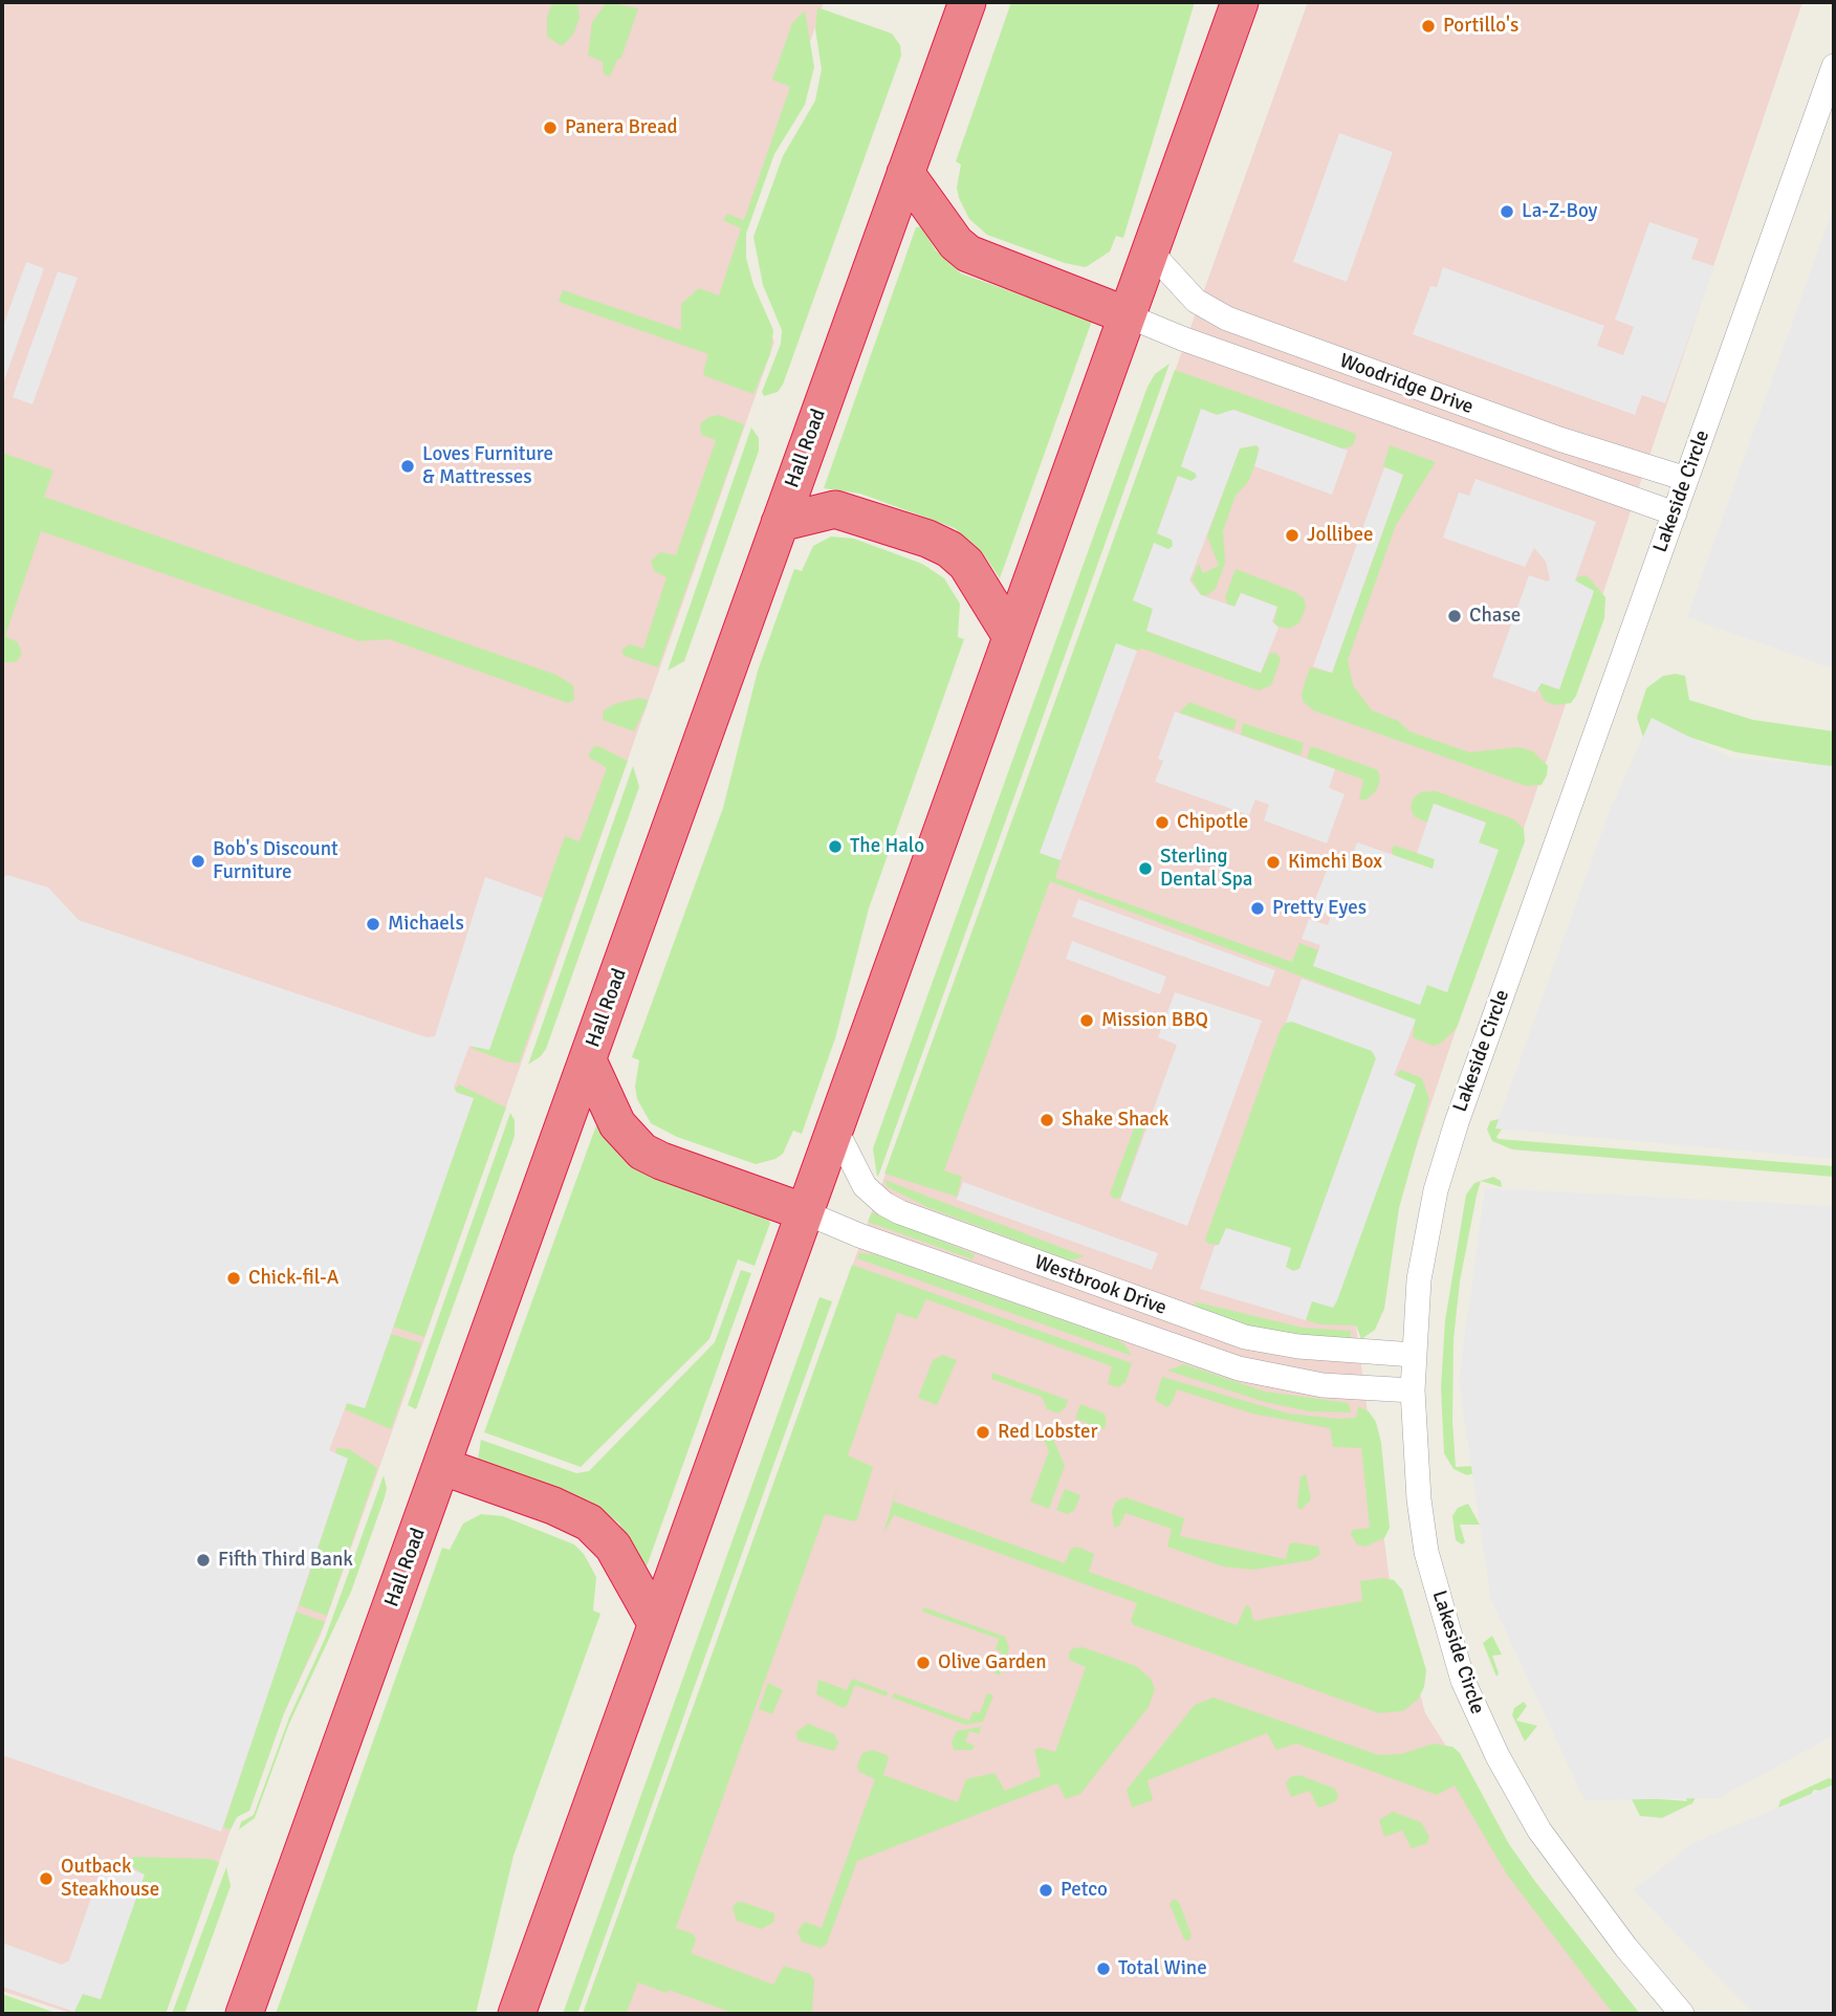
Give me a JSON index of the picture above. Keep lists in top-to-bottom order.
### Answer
{
  "streets": {
    "highway": ["Hall Road"],
    "street": ["Woodridge Drive", "Lakeside Circle", "Westbrook Drive"]
  },
  "crossings": [
    ["Woodridge Drive", "Lakeside Circle"],
    ["Lakeside Circle", "Westbrook Drive"]
  ],
  "places": [
    "Portillo's",
    "Panera Bread",
    "La-Z-Boy",
    "Loves Furniture & Mattresses",
    "Jollibee",
    "Chase",
    "Chipotle",
    "The Halo",
    "Bob's Discount Furniture",
    "Kimchi Box",
    "Sterling Dental Spa",
    "Pretty Eyes",
    "Michaels",
    "Mission BBQ",
    "Shake Shack",
    "Chick-fil-A",
    "Red Lobster",
    "Fifth Third Bank",
    "Olive Garden",
    "Outback Steakhouse",
    "Petco",
    "Total Wine"
  ]
}
